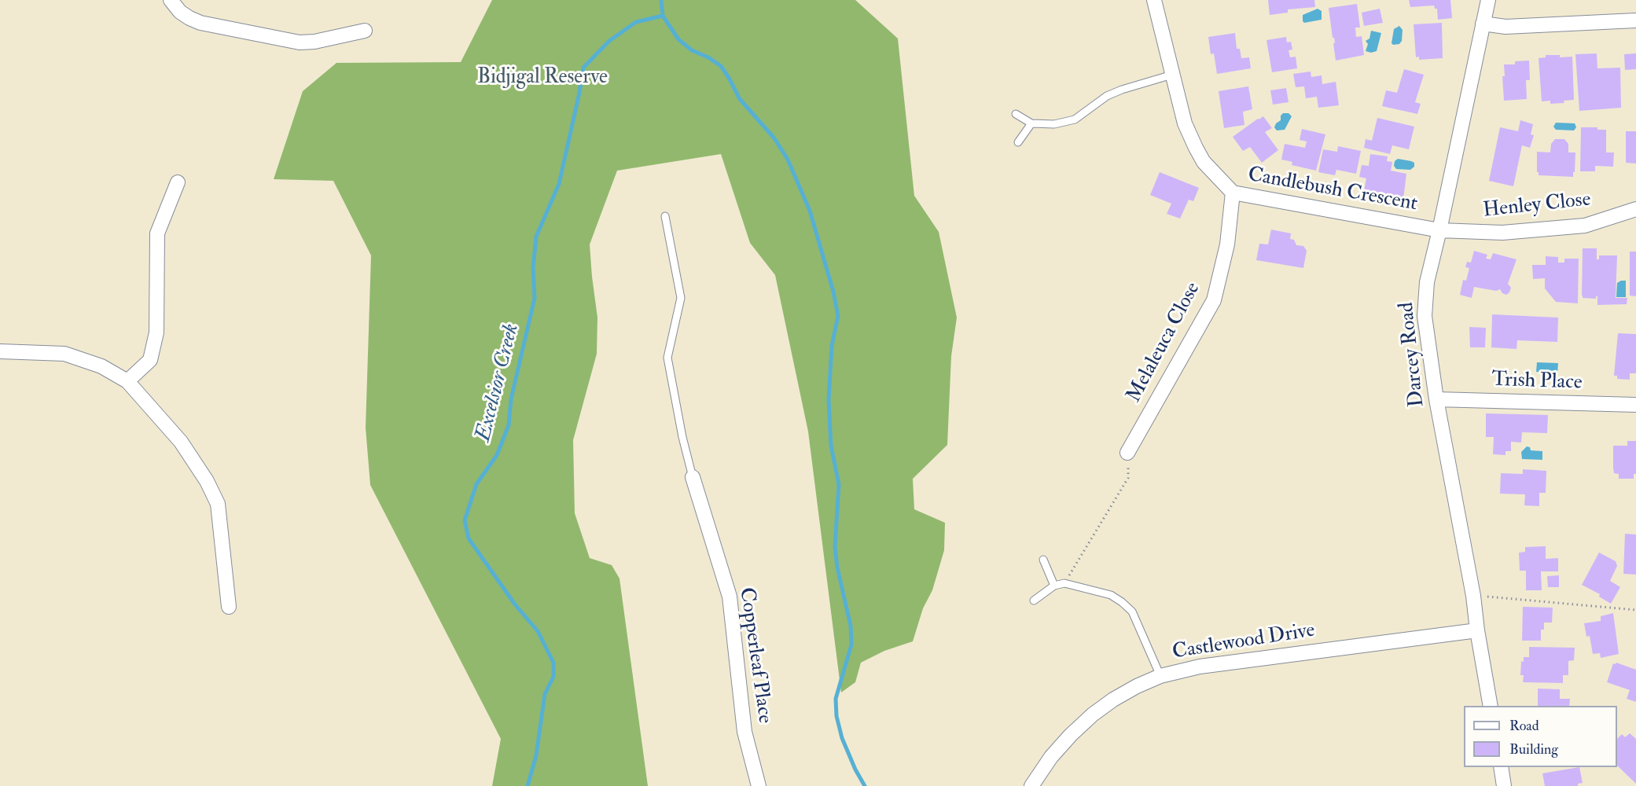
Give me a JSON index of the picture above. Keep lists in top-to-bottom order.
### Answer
{
  "streets": {
    "street": [
      "Candlebush Crescent",
      "Henley Close",
      "Melaleuca Close",
      "Darcey Road",
      "Trish Place",
      "Castlewood Drive",
      "Copperleaf Place"
    ]
  },
  "crossings": [
    ["Candlebush Crescent", "Henley Close"],
    ["Candlebush Crescent", "Melaleuca Close"],
    ["Candlebush Crescent", "Darcey Road"],
    ["Henley Close", "Darcey Road"],
    ["Darcey Road", "Trish Place"],
    ["Darcey Road", "Castlewood Drive"]
  ],
  "water": ["Excelsior Creek"],
  "parks": ["Bidjigal Reserve"],
  "legend": ["Road", "Building"]
}
